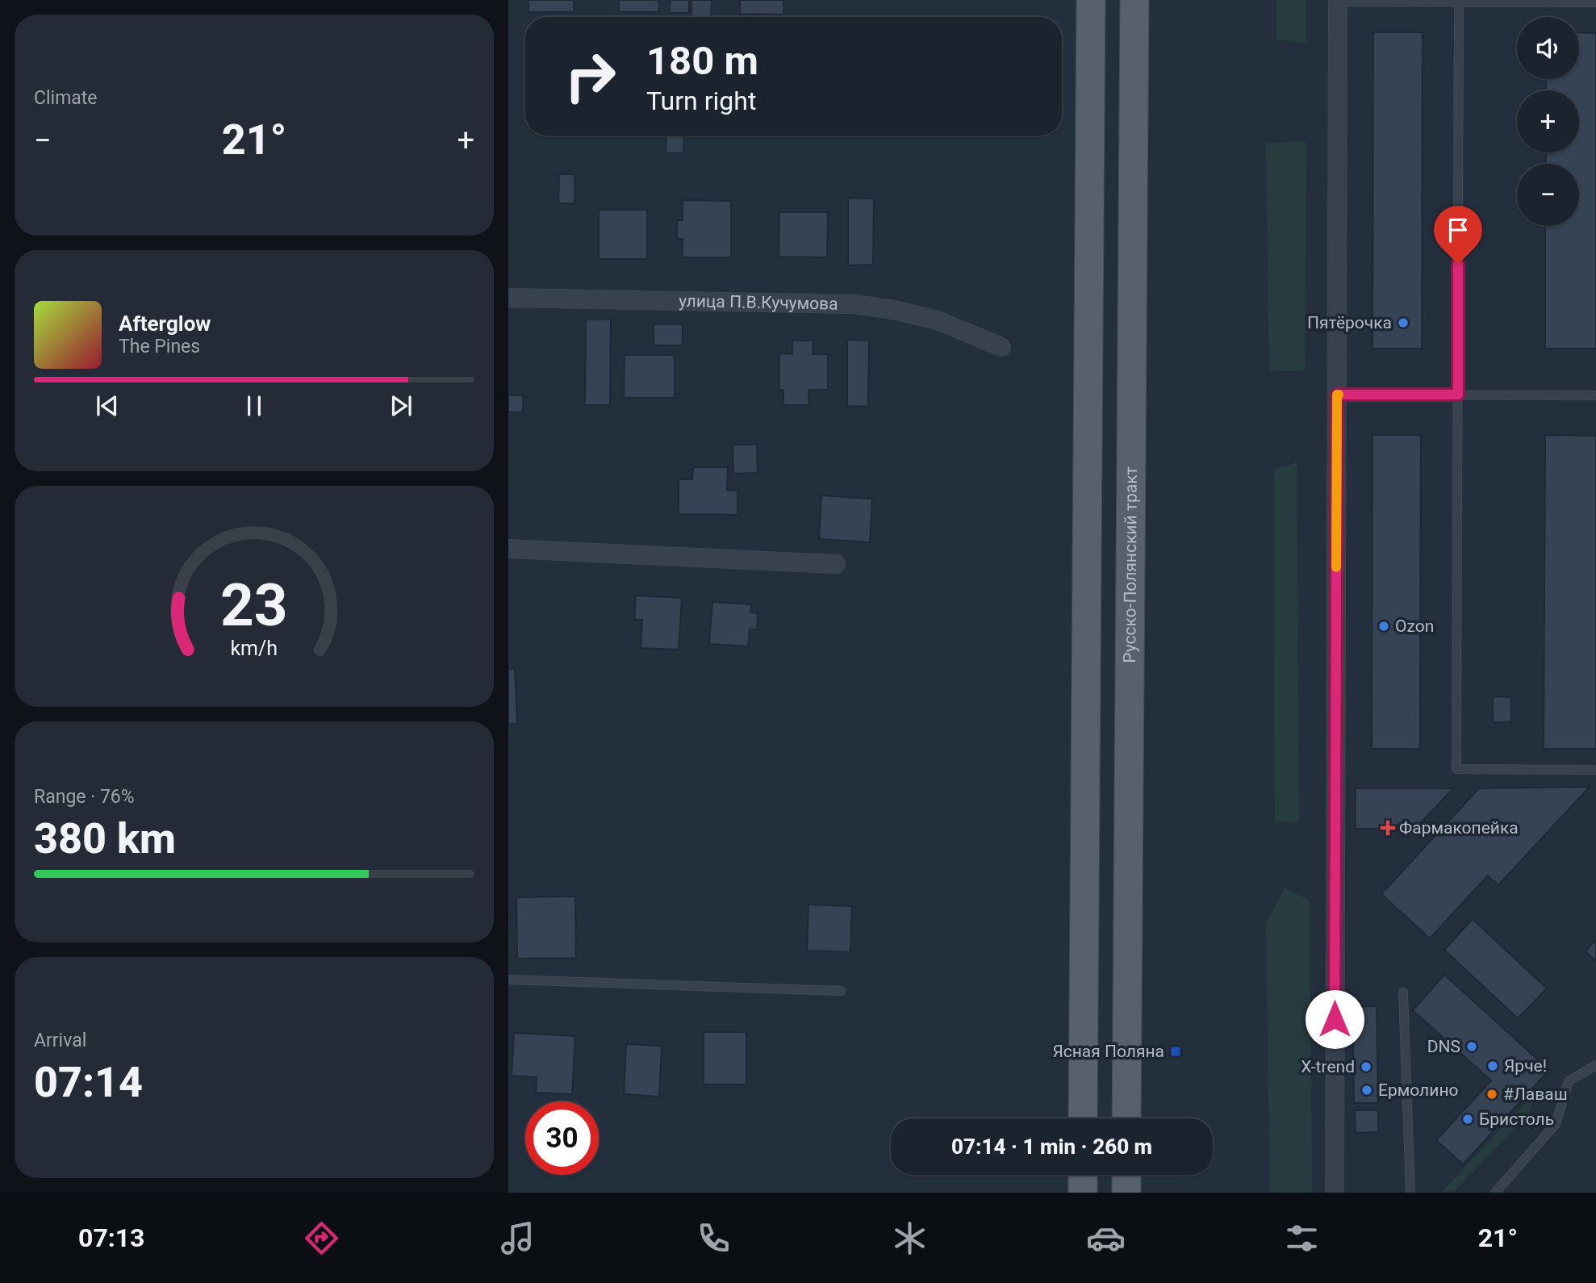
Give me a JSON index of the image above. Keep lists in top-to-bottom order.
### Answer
{
  "streets": {
    "main road": ["Русско-Полянский тракт"],
    "street": ["улица П.В.Кучумова"]
  },
  "places": {
    "other": [
      "Пятёрочка",
      "Ozon",
      "DNS",
      "Ярче!",
      "X-trend",
      "Ермолино",
      "#Лаваш",
      "Бристоль"
    ],
    "health": ["Фармакопейка"],
    "transit": ["Ясная Поляна"]
  },
  "page": {
    "tile": [
      "Climate",
      ["Range · 76%", "380 km"],
      ["Arrival", "07:14"]
    ],
    "map_buttons": ["+", "−"],
    "turn": ["180 m", "Turn right"],
    "heat": ["−", "21°", "+"],
    "song": ["Afterglow", "The Pines"],
    "limit": "30",
    "trip": "07:14 · 1 min · 260 m",
    "tabs": ["07:13", "21°"],
    "gauge": ["23", "km/h"]
  }
}
